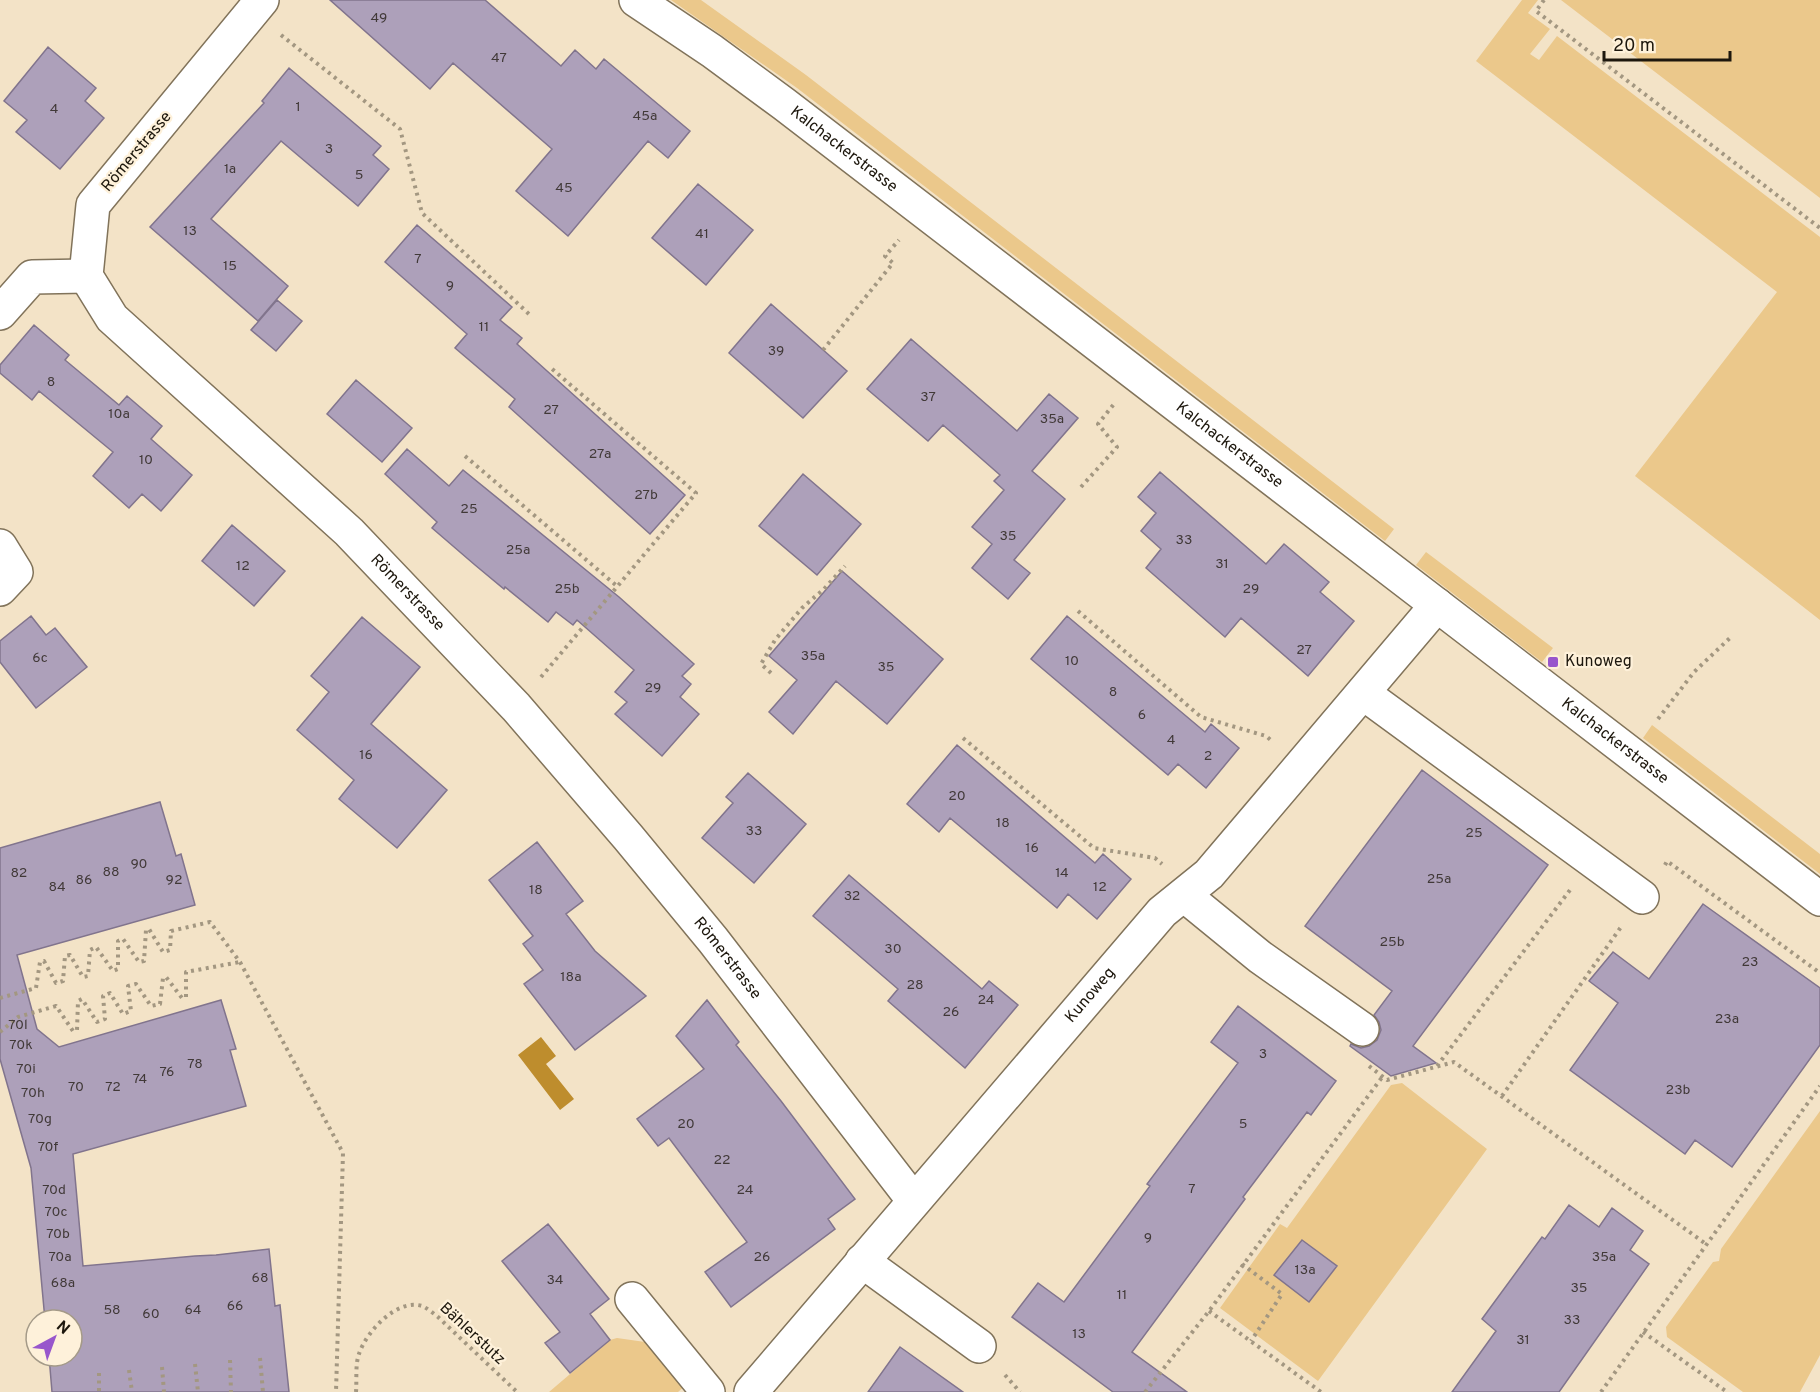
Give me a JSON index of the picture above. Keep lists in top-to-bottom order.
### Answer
{
  "streets": {
    "street": ["Kalchackerstrasse", "Römerstrasse", "Kunoweg"],
    "path": ["Bählerstutz"]
  },
  "crossings": [
    ["Kalchackerstrasse", "Kunoweg"],
    ["Römerstrasse", "Kunoweg"]
  ],
  "places": {
    "transit": ["Kunoweg"]
  },
  "house_numbers": [
    "49",
    "47",
    "1",
    "4",
    "45a",
    "3",
    "1a",
    "5",
    "45",
    "13",
    "41",
    "7",
    "15",
    "9",
    "11",
    "39",
    "8",
    "37",
    "27",
    "10a",
    "35a",
    "27a",
    "10",
    "27b",
    "25",
    "35",
    "33",
    "25a",
    "31",
    "12",
    "25b",
    "29",
    "27",
    "35a",
    "6c",
    "10",
    "35",
    "29",
    "8",
    "6",
    "4",
    "16",
    "2",
    "20",
    "18",
    "33",
    "25",
    "16",
    "90",
    "88",
    "82",
    "14",
    "25a",
    "86",
    "92",
    "84",
    "12",
    "18",
    "32",
    "25b",
    "30",
    "23",
    "18a",
    "28",
    "24",
    "26",
    "23a",
    "70l",
    "70k",
    "3",
    "78",
    "70i",
    "76",
    "74",
    "70",
    "72",
    "23b",
    "70h",
    "70g",
    "20",
    "5",
    "70f",
    "22",
    "7",
    "70d",
    "24",
    "70c",
    "70b",
    "9",
    "70a",
    "26",
    "35a",
    "13a",
    "68",
    "34",
    "68a",
    "35",
    "11",
    "66",
    "58",
    "64",
    "60",
    "33",
    "13",
    "31"
  ],
  "scale_bar": "20 m",
  "north": "top right"
}
